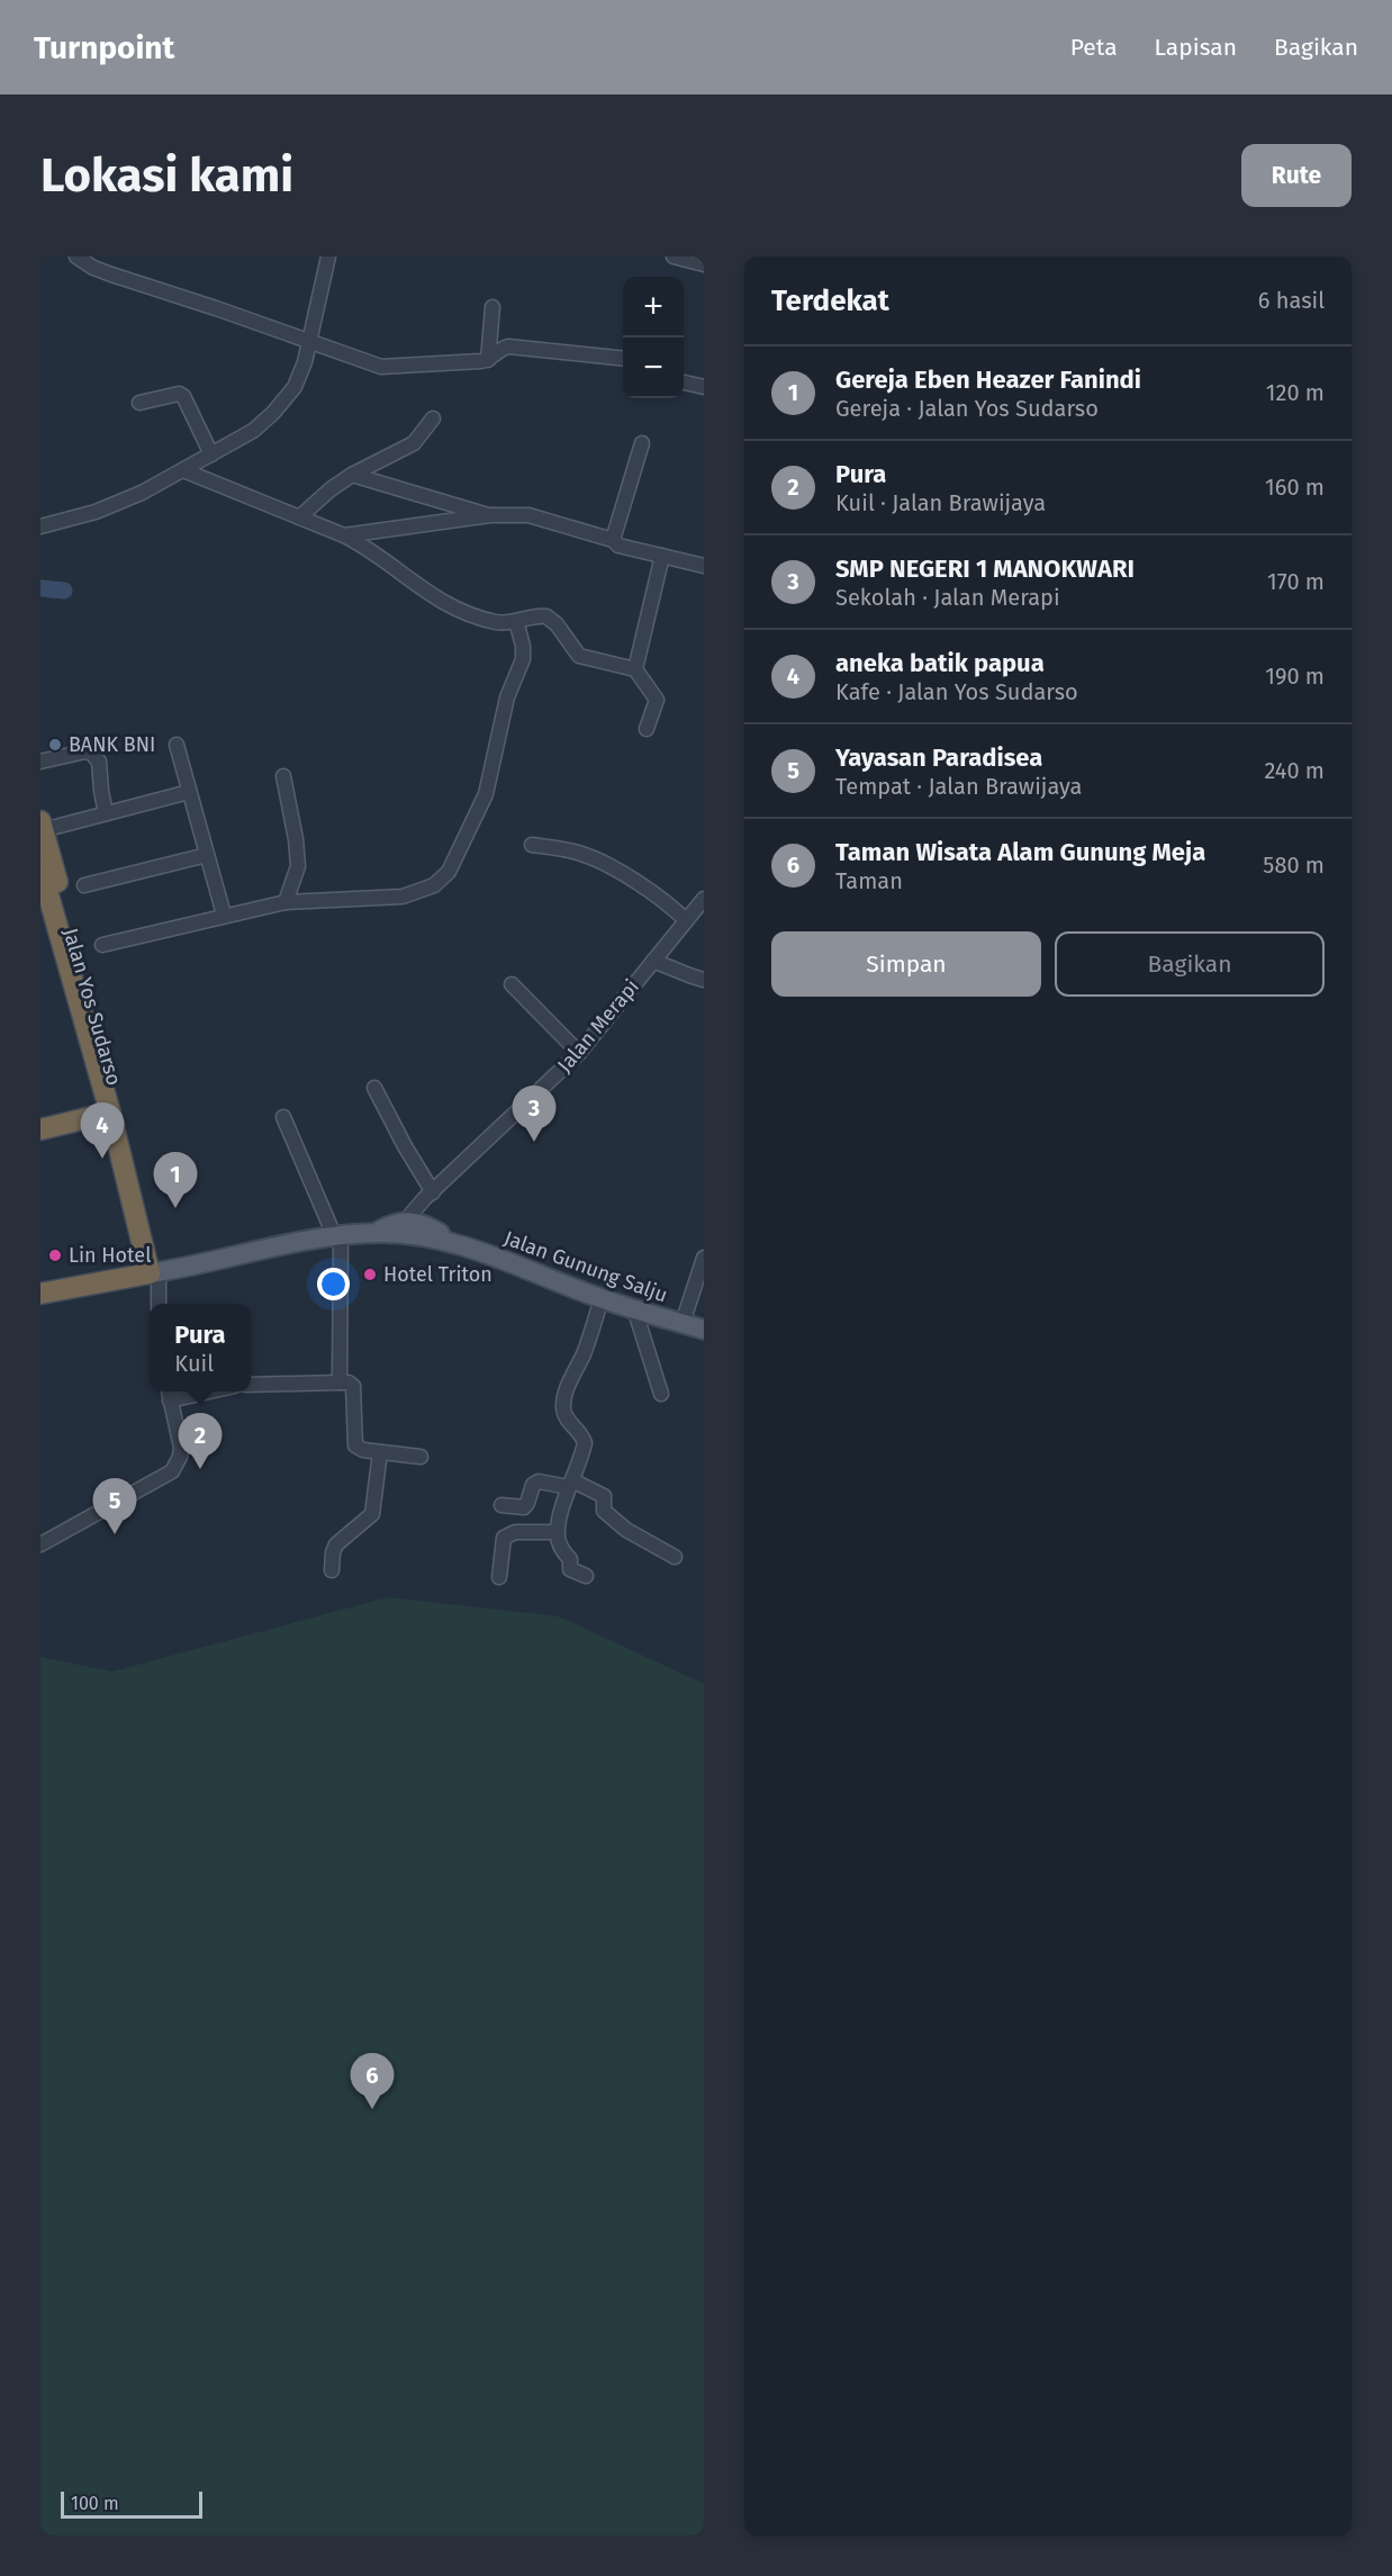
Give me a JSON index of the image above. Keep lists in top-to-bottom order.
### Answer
{
  "streets": {
    "highway": ["Jalan Yos Sudarso"],
    "main road": ["Jalan Gunung Salju"],
    "street": ["Jalan Merapi"]
  },
  "crossings": [
    ["Jalan Merapi", "Jalan Gunung Salju"]
  ],
  "places": ["BANK BNI", "Lin Hotel", "Hotel Triton"],
  "scale_bar": "100 m",
  "page": {
    "header": "Turnpoint",
    "nav": ["Peta", "Lapisan", "Bagikan"],
    "buttons": [
      "Rute",
      ["Simpan", "Bagikan"]
    ],
    "title": "Lokasi kami",
    "heading": ["Terdekat", "6 hasil"],
    "map_buttons": ["+", "−"],
    "list": [
      {
        "mark": "1",
        "name": "Gereja Eben Heazer Fanindi",
        "note": "Gereja · Jalan Yos Sudarso",
        "value": "120 m"
      },
      {
        "mark": "2",
        "name": "Pura",
        "note": "Kuil · Jalan Brawijaya",
        "value": "160 m"
      },
      {
        "mark": "3",
        "name": "SMP NEGERI 1 MANOKWARI",
        "note": "Sekolah · Jalan Merapi",
        "value": "170 m"
      },
      {
        "mark": "4",
        "name": "aneka batik papua",
        "note": "Kafe · Jalan Yos Sudarso",
        "value": "190 m"
      },
      {
        "mark": "5",
        "name": "Yayasan Paradisea",
        "note": "Tempat · Jalan Brawijaya",
        "value": "240 m"
      },
      {
        "mark": "6",
        "name": "Taman Wisata Alam Gunung Meja",
        "note": "Taman",
        "value": "580 m"
      }
    ],
    "pins": [
      "3",
      "4",
      "1",
      "2",
      "5",
      "6"
    ],
    "popup": ["Pura", "Kuil"],
    "scale": "100 m"
  }
}
